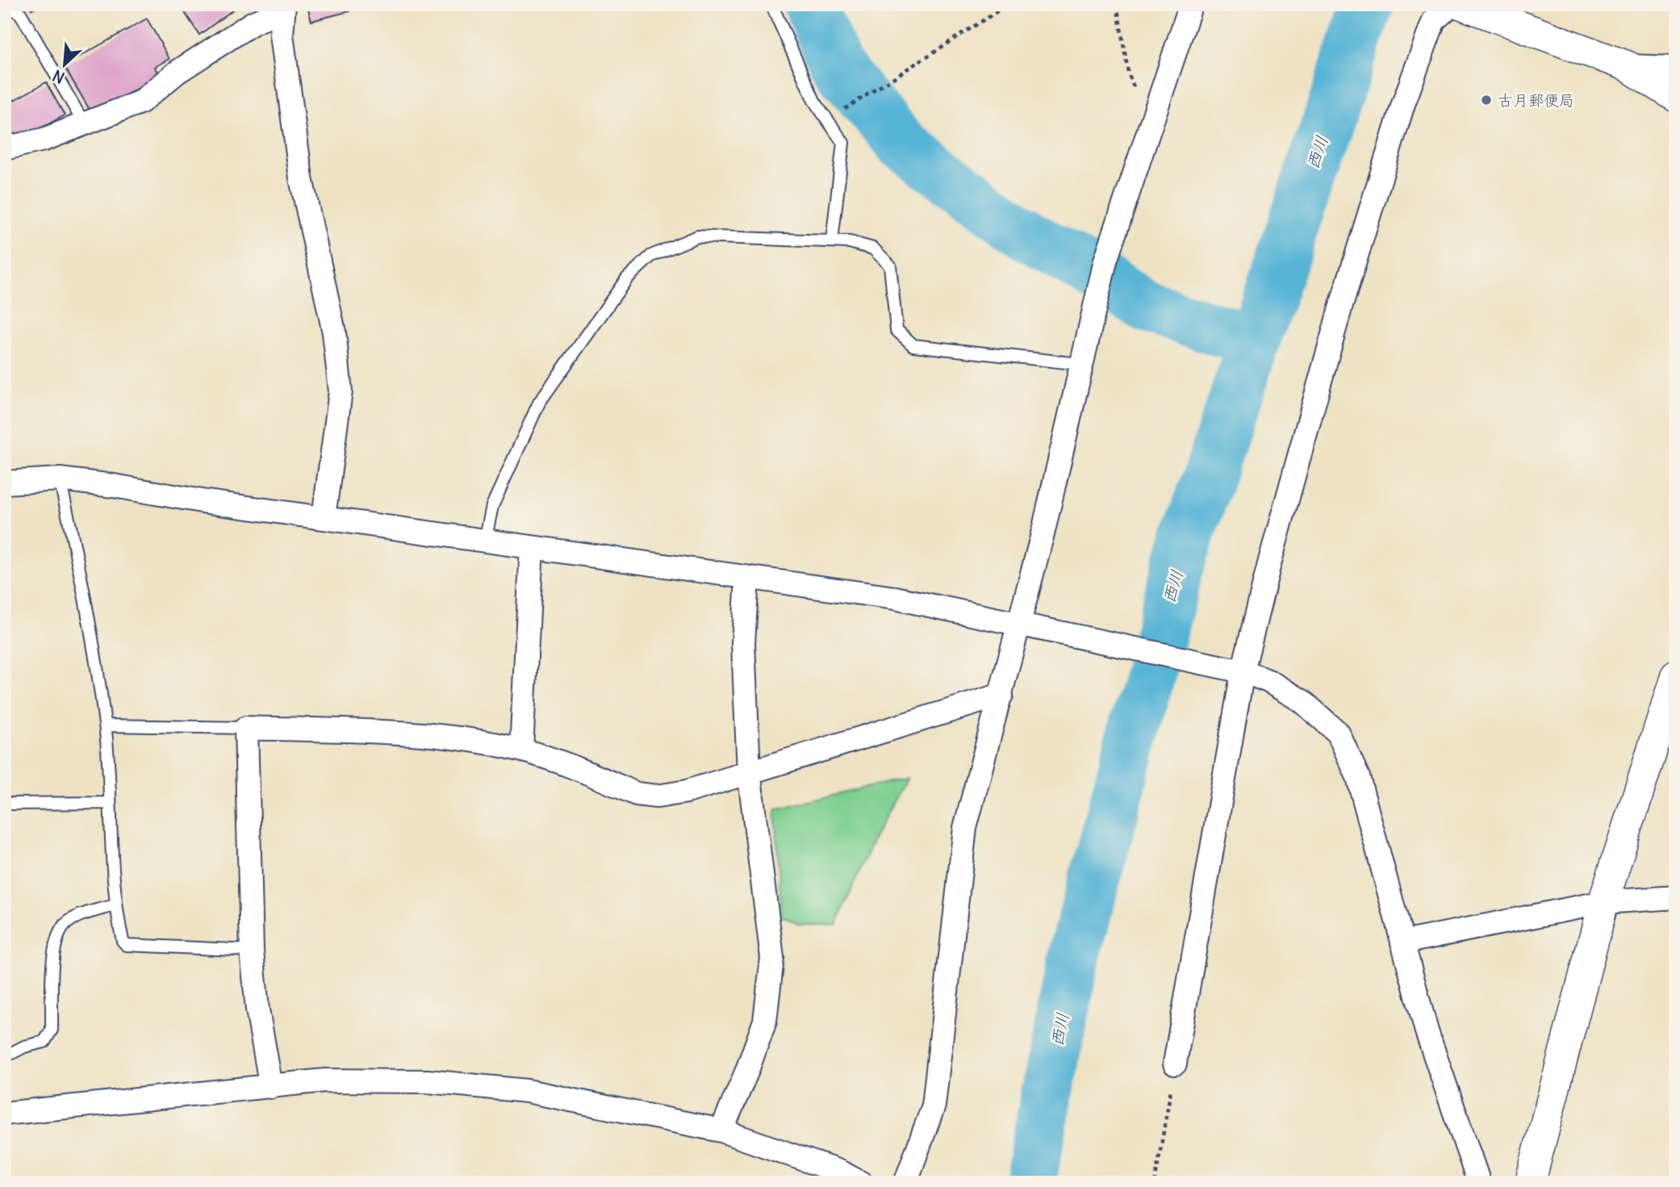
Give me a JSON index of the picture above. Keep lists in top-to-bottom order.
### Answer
{
  "water": ["西川"],
  "places": ["古月郵便局"],
  "north": "bottom left"
}
